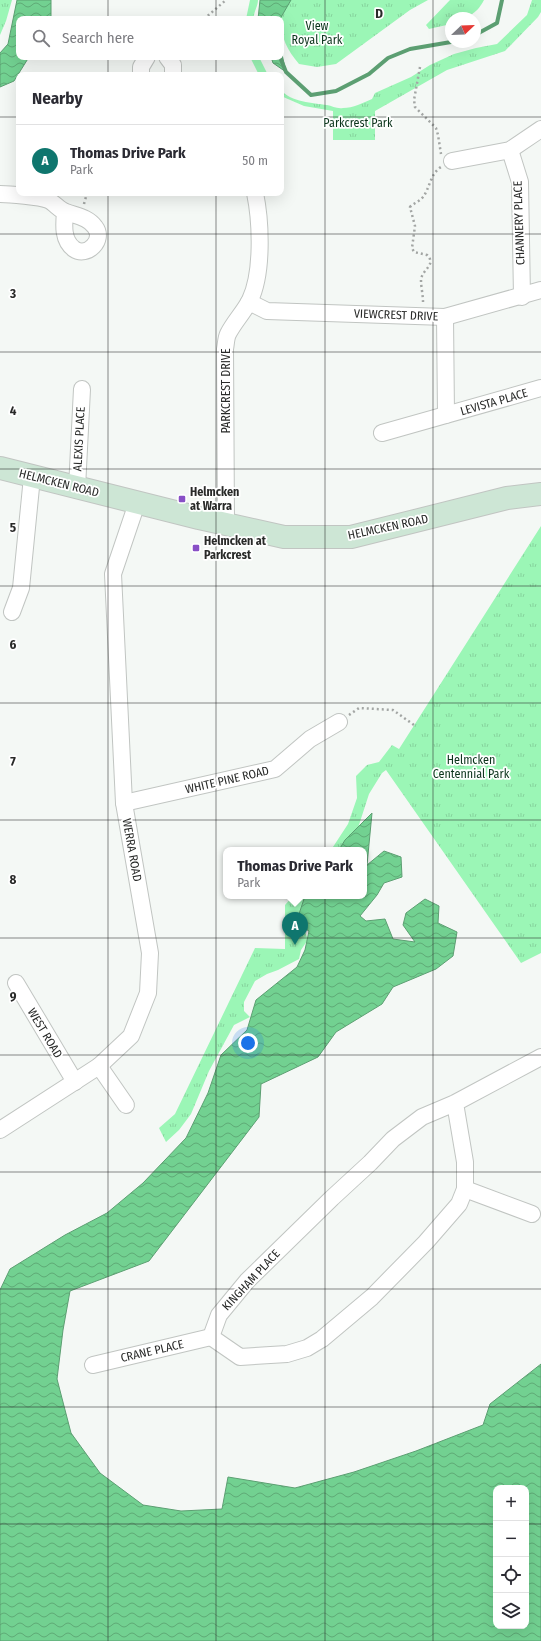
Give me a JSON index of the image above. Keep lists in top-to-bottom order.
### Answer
{
  "streets": {
    "main road": ["HELMCKEN ROAD"],
    "street": [
      "CHANNERY PLACE",
      "VIEWCREST DRIVE",
      "PARKCREST DRIVE",
      "LEVISTA PLACE",
      "ALEXIS PLACE",
      "WHITE PINE ROAD",
      "WERRA ROAD",
      "WEST ROAD",
      "KINGHAM PLACE",
      "CRANE PLACE"
    ]
  },
  "crossings": [
    ["CHANNERY PLACE", "VIEWCREST DRIVE"],
    ["VIEWCREST DRIVE", "PARKCREST DRIVE"],
    ["VIEWCREST DRIVE", "LEVISTA PLACE"],
    ["PARKCREST DRIVE", "HELMCKEN ROAD"],
    ["ALEXIS PLACE", "HELMCKEN ROAD"],
    ["HELMCKEN ROAD", "WERRA ROAD"],
    ["WHITE PINE ROAD", "WERRA ROAD"],
    ["WERRA ROAD", "WEST ROAD"],
    ["KINGHAM PLACE", "CRANE PLACE"]
  ],
  "parks": ["View Royal Park", "Parkcrest Park", "Helmcken Centennial Park"],
  "places": {
    "transit": ["Helmcken at Warra", "Helmcken at Parkcrest"]
  },
  "north": "top right",
  "page": {
    "search": "Search here",
    "heading": "Nearby",
    "list": [
      {
        "mark": "A",
        "name": "Thomas Drive Park",
        "note": "Park",
        "value": "50 m"
      }
    ],
    "popup": ["Thomas Drive Park", "Park"],
    "pins": "A",
    "map_buttons": ["+", "−"]
  },
  "grid": {
    "columns": ["D"],
    "rows": [
      "3",
      "4",
      "5",
      "6",
      "7",
      "8",
      "9"
    ]
  }
}
